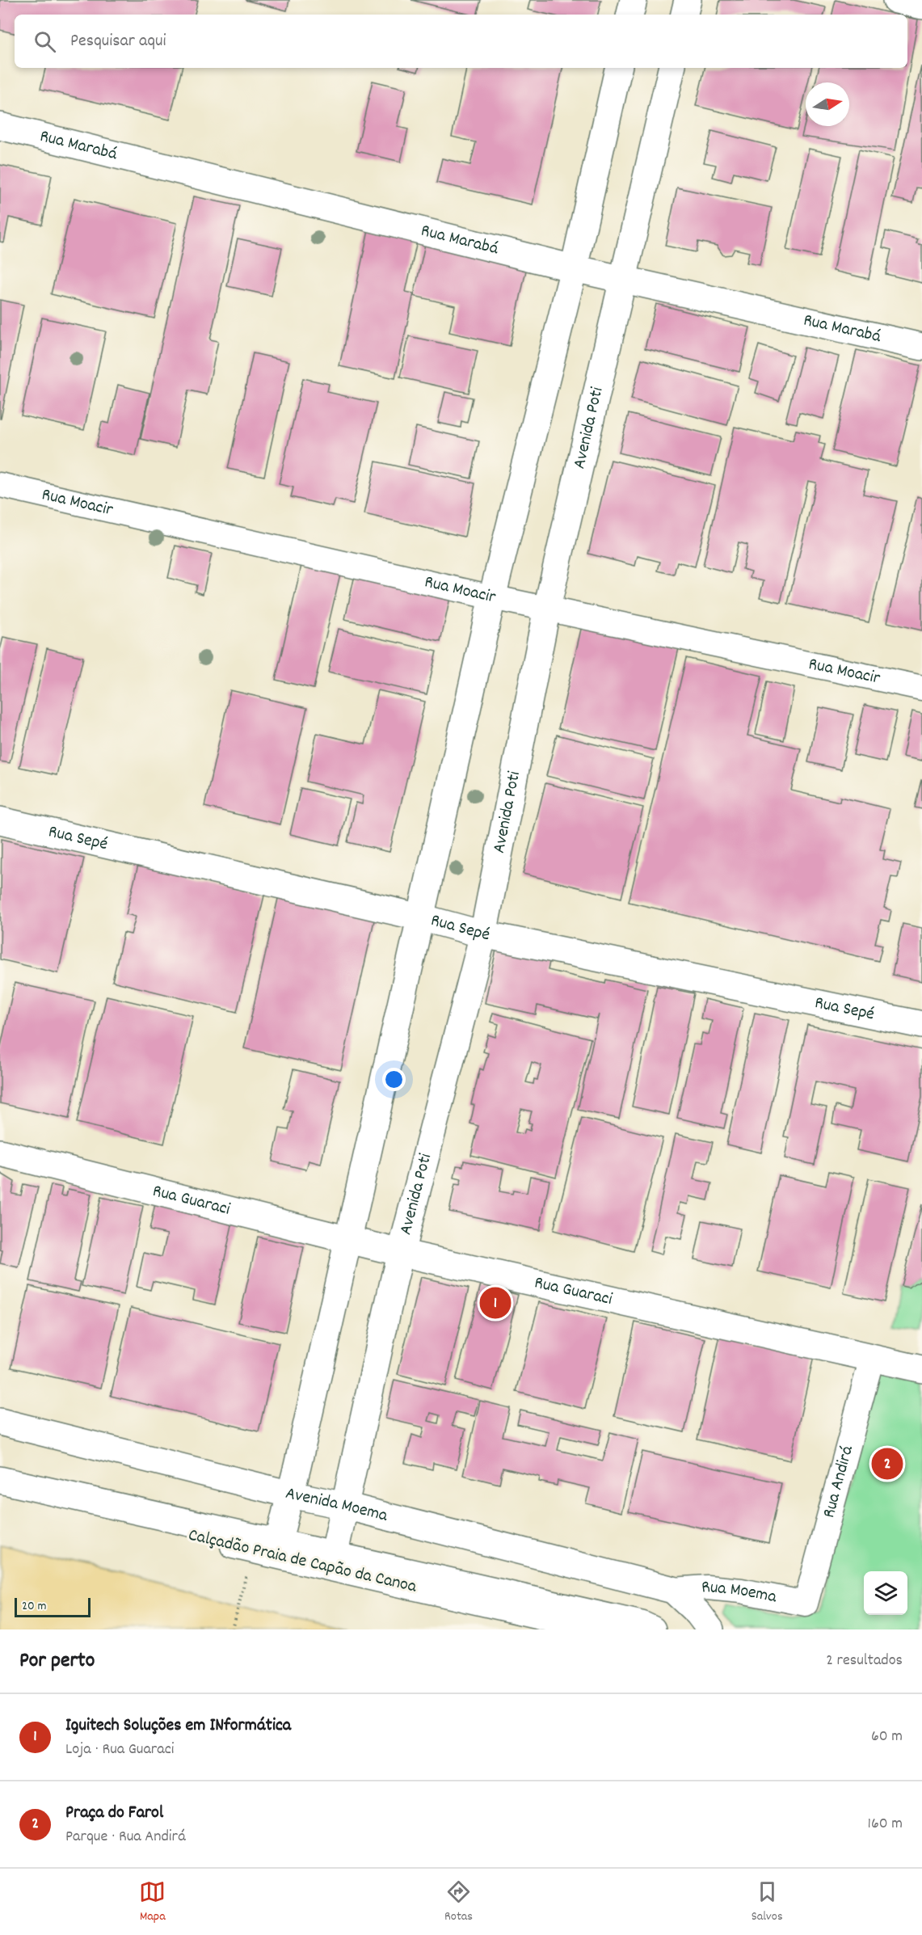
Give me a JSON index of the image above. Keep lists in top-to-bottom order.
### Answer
{
  "streets": {
    "main road": [
      "Rua Marabá",
      "Avenida Poti",
      "Rua Sepé",
      "Rua Guaraci",
      "Avenida Moema"
    ],
    "street": [
      "Rua Moacir",
      "Rua Andirá",
      "Calçadão Praia de Capão da Canoa",
      "Rua Moema"
    ]
  },
  "crossings": [
    ["Rua Marabá", "Avenida Poti"],
    ["Avenida Poti", "Rua Moacir"],
    ["Avenida Poti", "Rua Sepé"],
    ["Avenida Poti", "Rua Guaraci"],
    ["Avenida Poti", "Avenida Moema"],
    ["Rua Guaraci", "Rua Andirá"],
    ["Rua Andirá", "Rua Moema"],
    ["Avenida Moema", "Rua Moema"]
  ],
  "scale_bar": "20 m",
  "north": "right",
  "page": {
    "search": "Pesquisar aqui",
    "pins": ["1", "2"],
    "scale": "20 m",
    "heading": ["Por perto", "2 resultados"],
    "list": [
      {
        "mark": "1",
        "name": "Iguitech Soluções em INformática",
        "note": "Loja · Rua Guaraci",
        "value": "60 m"
      },
      {
        "mark": "2",
        "name": "Praça do Farol",
        "note": "Parque · Rua Andirá",
        "value": "160 m"
      }
    ],
    "nav": ["Mapa", "Rotas", "Salvos"]
  }
}
